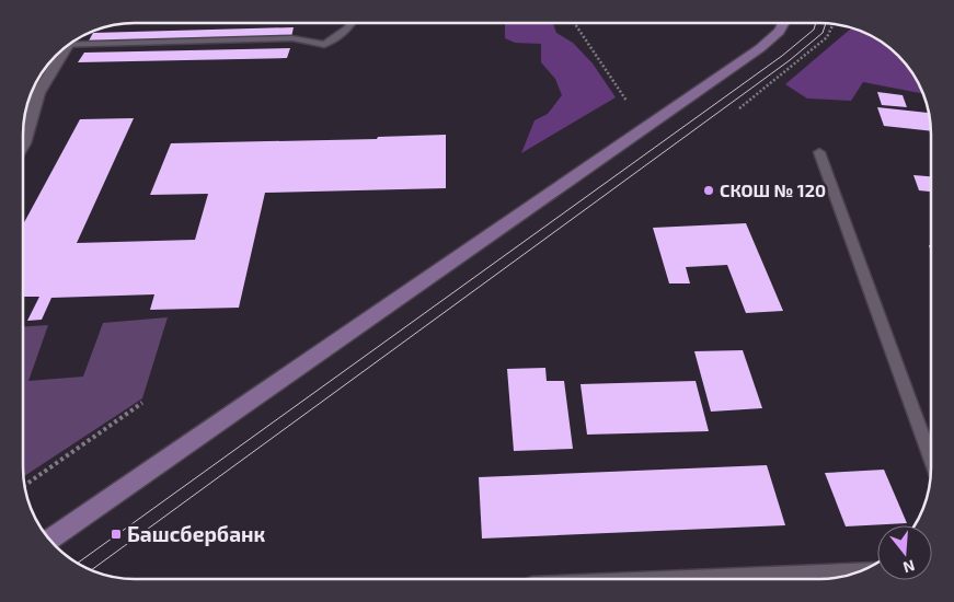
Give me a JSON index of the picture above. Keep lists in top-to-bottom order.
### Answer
{
  "places": {
    "other": ["СКОШ № 120"],
    "transit": ["Башсбербанк"]
  },
  "north": "bottom"
}
